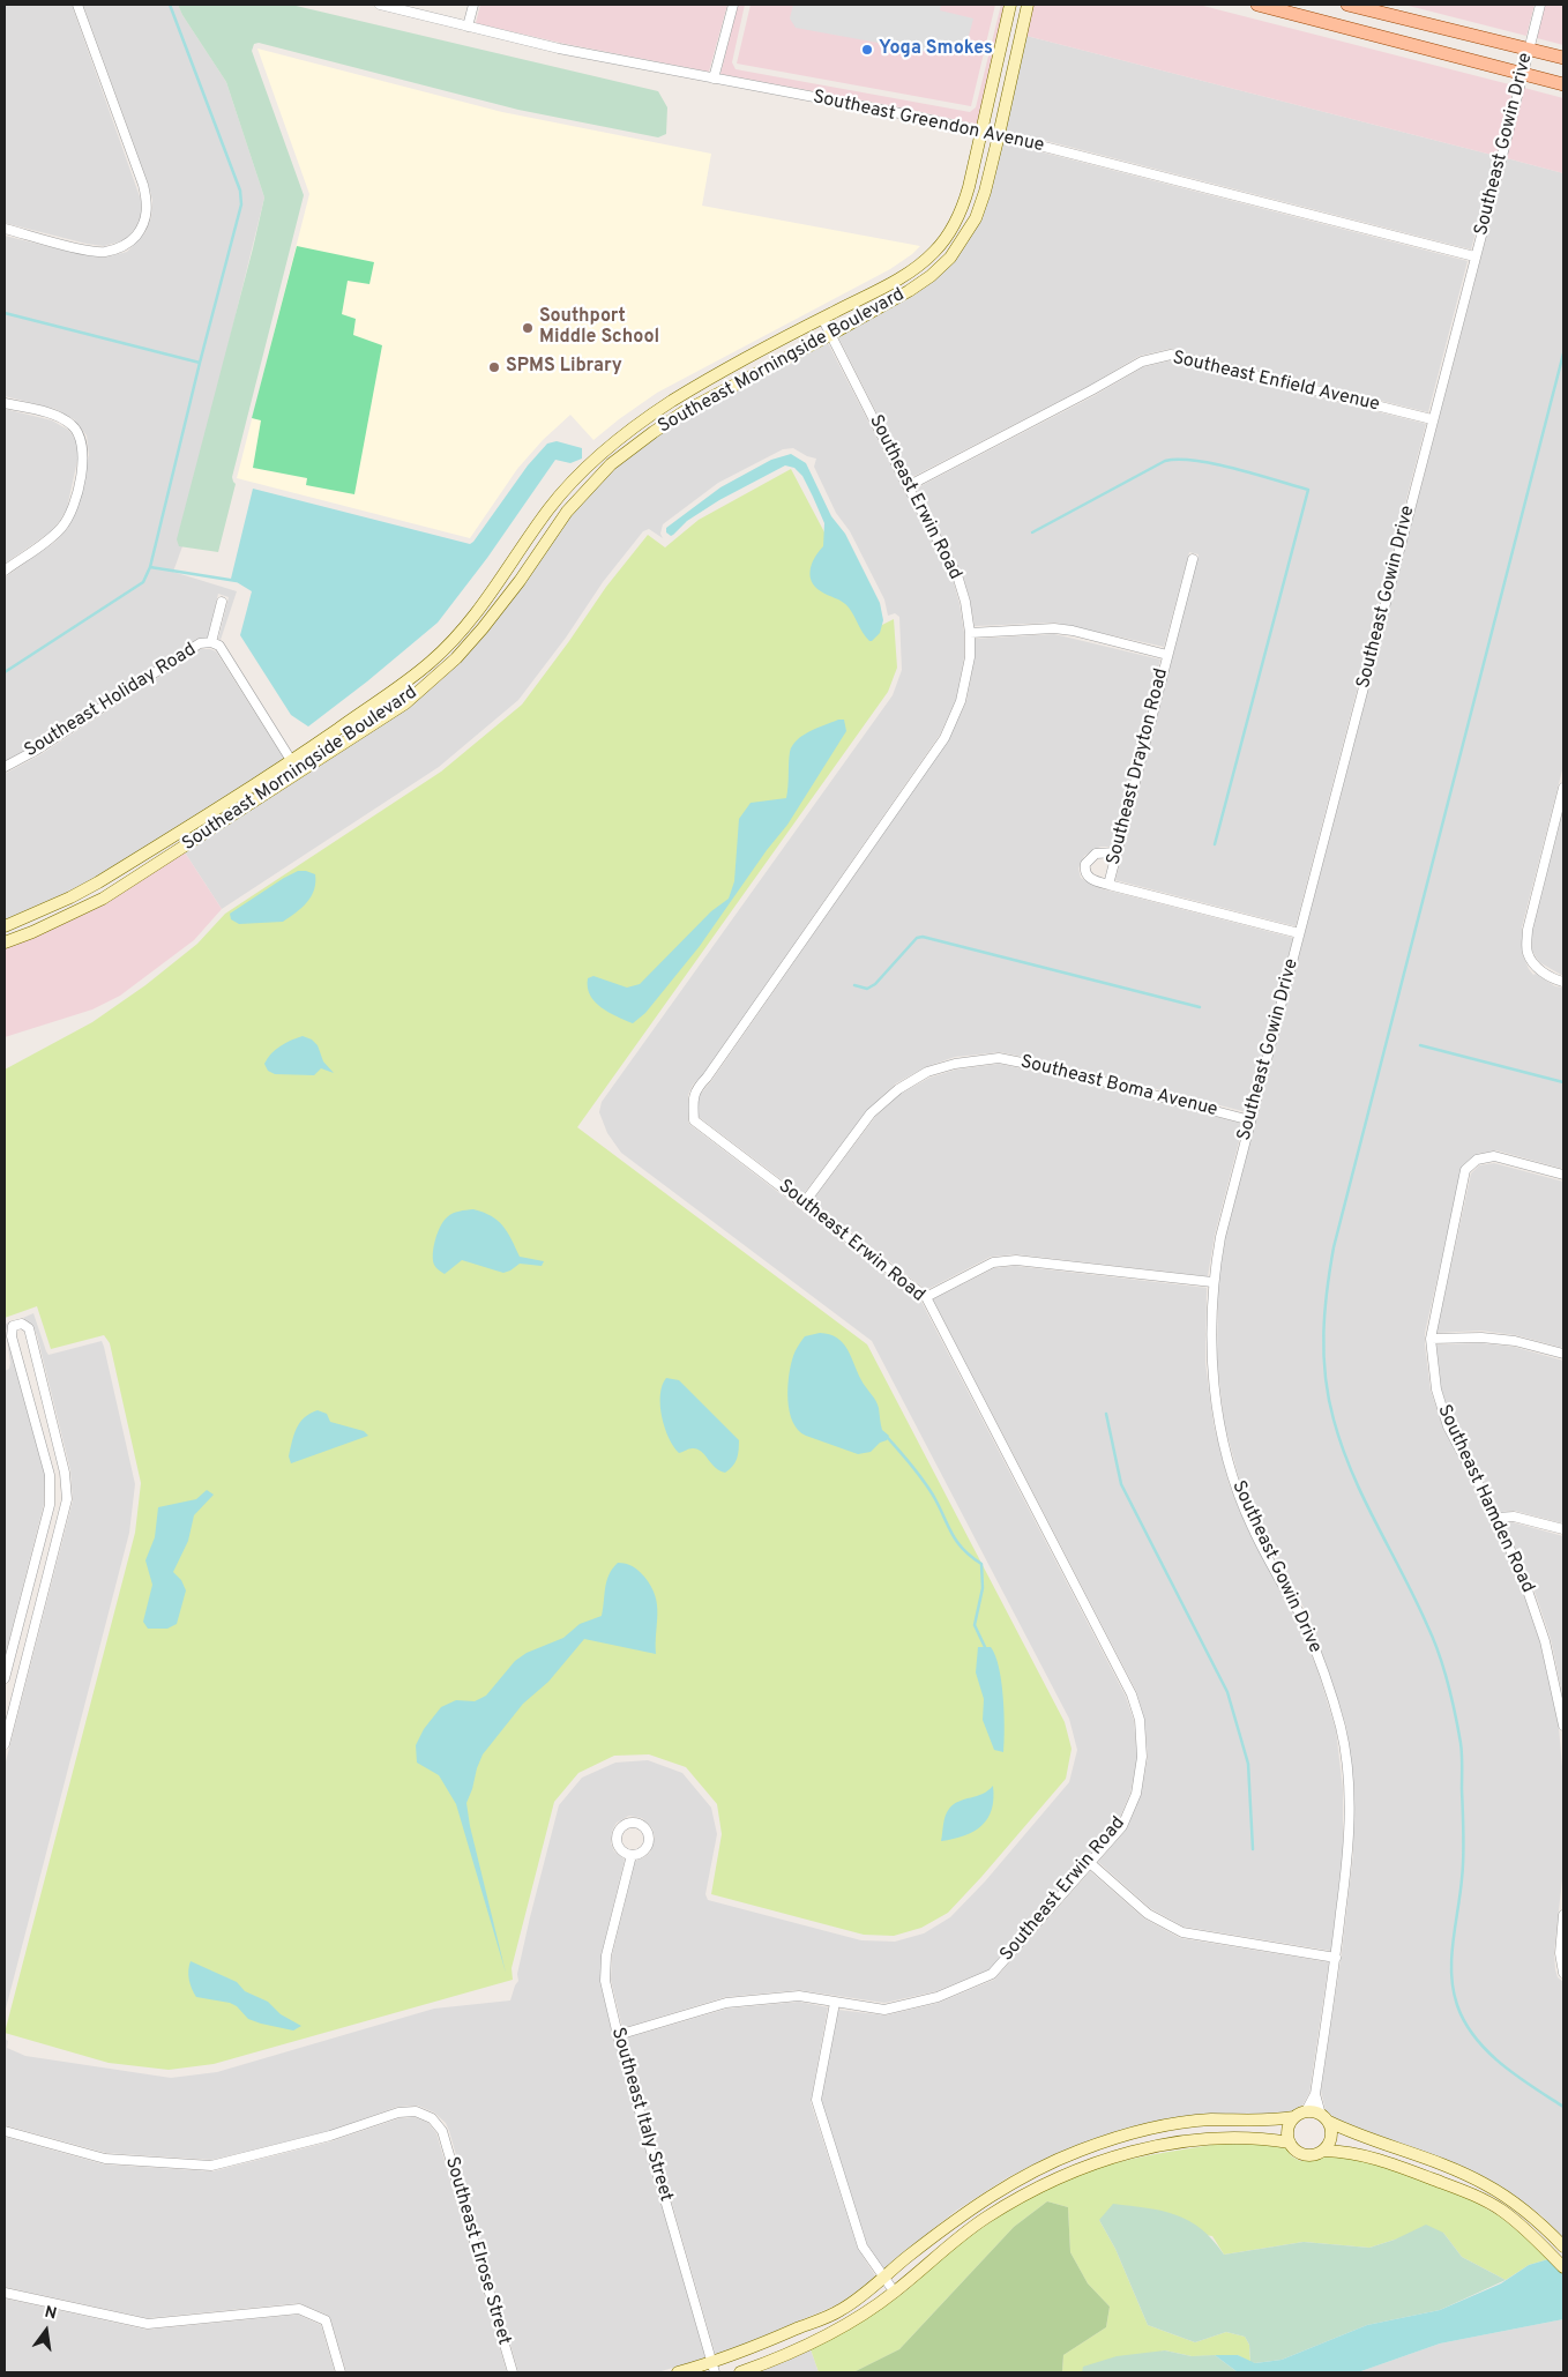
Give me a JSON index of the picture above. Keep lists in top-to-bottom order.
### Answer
{
  "streets": {
    "street": [
      "Southeast Greendon Avenue",
      "Southeast Gowin Drive",
      "Southeast Morningside Boulevard",
      "Southeast Enfield Avenue",
      "Southeast Erwin Road",
      "Southeast Holiday Road",
      "Southeast Drayton Road",
      "Southeast Boma Avenue",
      "Southeast Hamden Road",
      "Southeast Italy Street",
      "Southeast Elrose Street"
    ]
  },
  "crossings": [
    ["Southeast Greendon Avenue", "Southeast Gowin Drive"],
    ["Southeast Greendon Avenue", "Southeast Morningside Boulevard"],
    ["Southeast Gowin Drive", "Southeast Enfield Avenue"],
    ["Southeast Gowin Drive", "Southeast Drayton Road"],
    ["Southeast Gowin Drive", "Southeast Boma Avenue"],
    ["Southeast Morningside Boulevard", "Southeast Erwin Road"],
    ["Southeast Enfield Avenue", "Southeast Erwin Road"],
    ["Southeast Erwin Road", "Southeast Boma Avenue"],
    ["Southeast Erwin Road", "Southeast Italy Street"]
  ],
  "places": ["Yoga Smokes", "Southport Middle School", "SPMS Library"],
  "north": "top"
}
